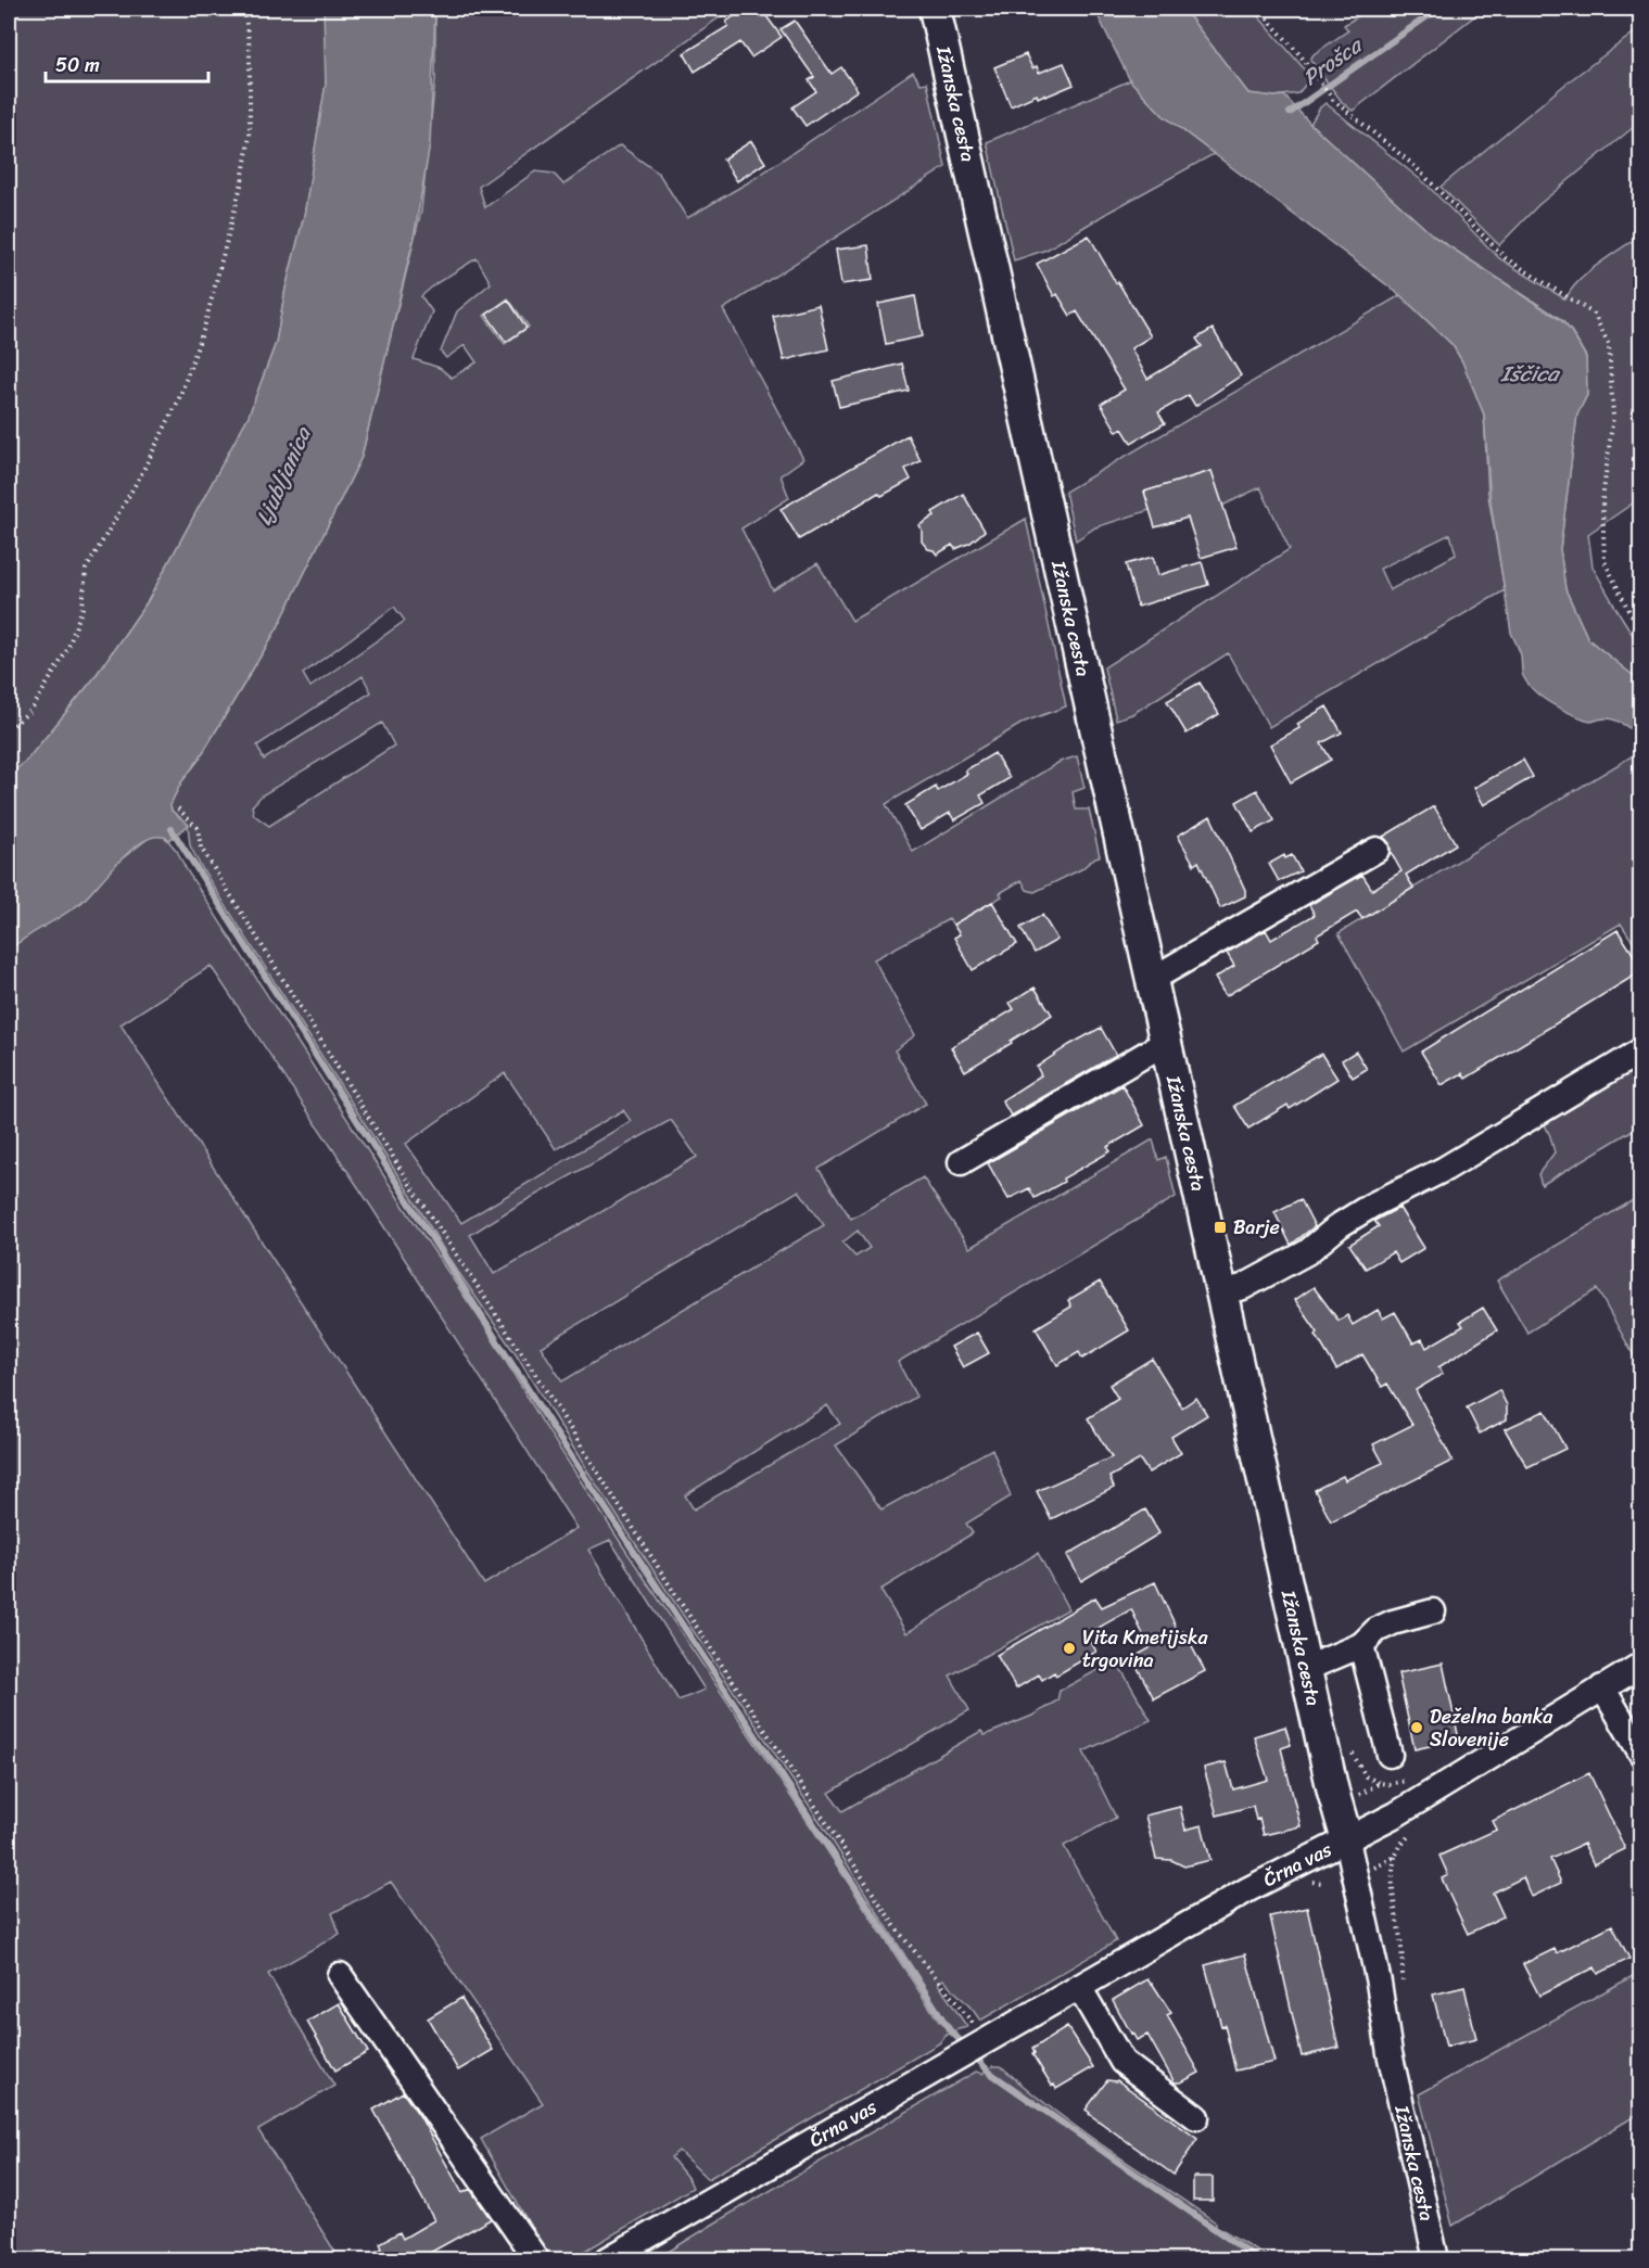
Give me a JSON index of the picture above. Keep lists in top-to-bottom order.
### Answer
{
  "streets": {
    "main road": ["Ižanska cesta"],
    "street": ["Črna vas"]
  },
  "crossings": [
    ["Ižanska cesta", "Črna vas"]
  ],
  "water": ["Prošca", "Iščica", "Ljubljanica"],
  "places": {
    "transit": ["Barje"],
    "other": ["Vita Kmetijska trgovina", "Deželna banka Slovenije"]
  },
  "scale_bar": "50 m"
}
